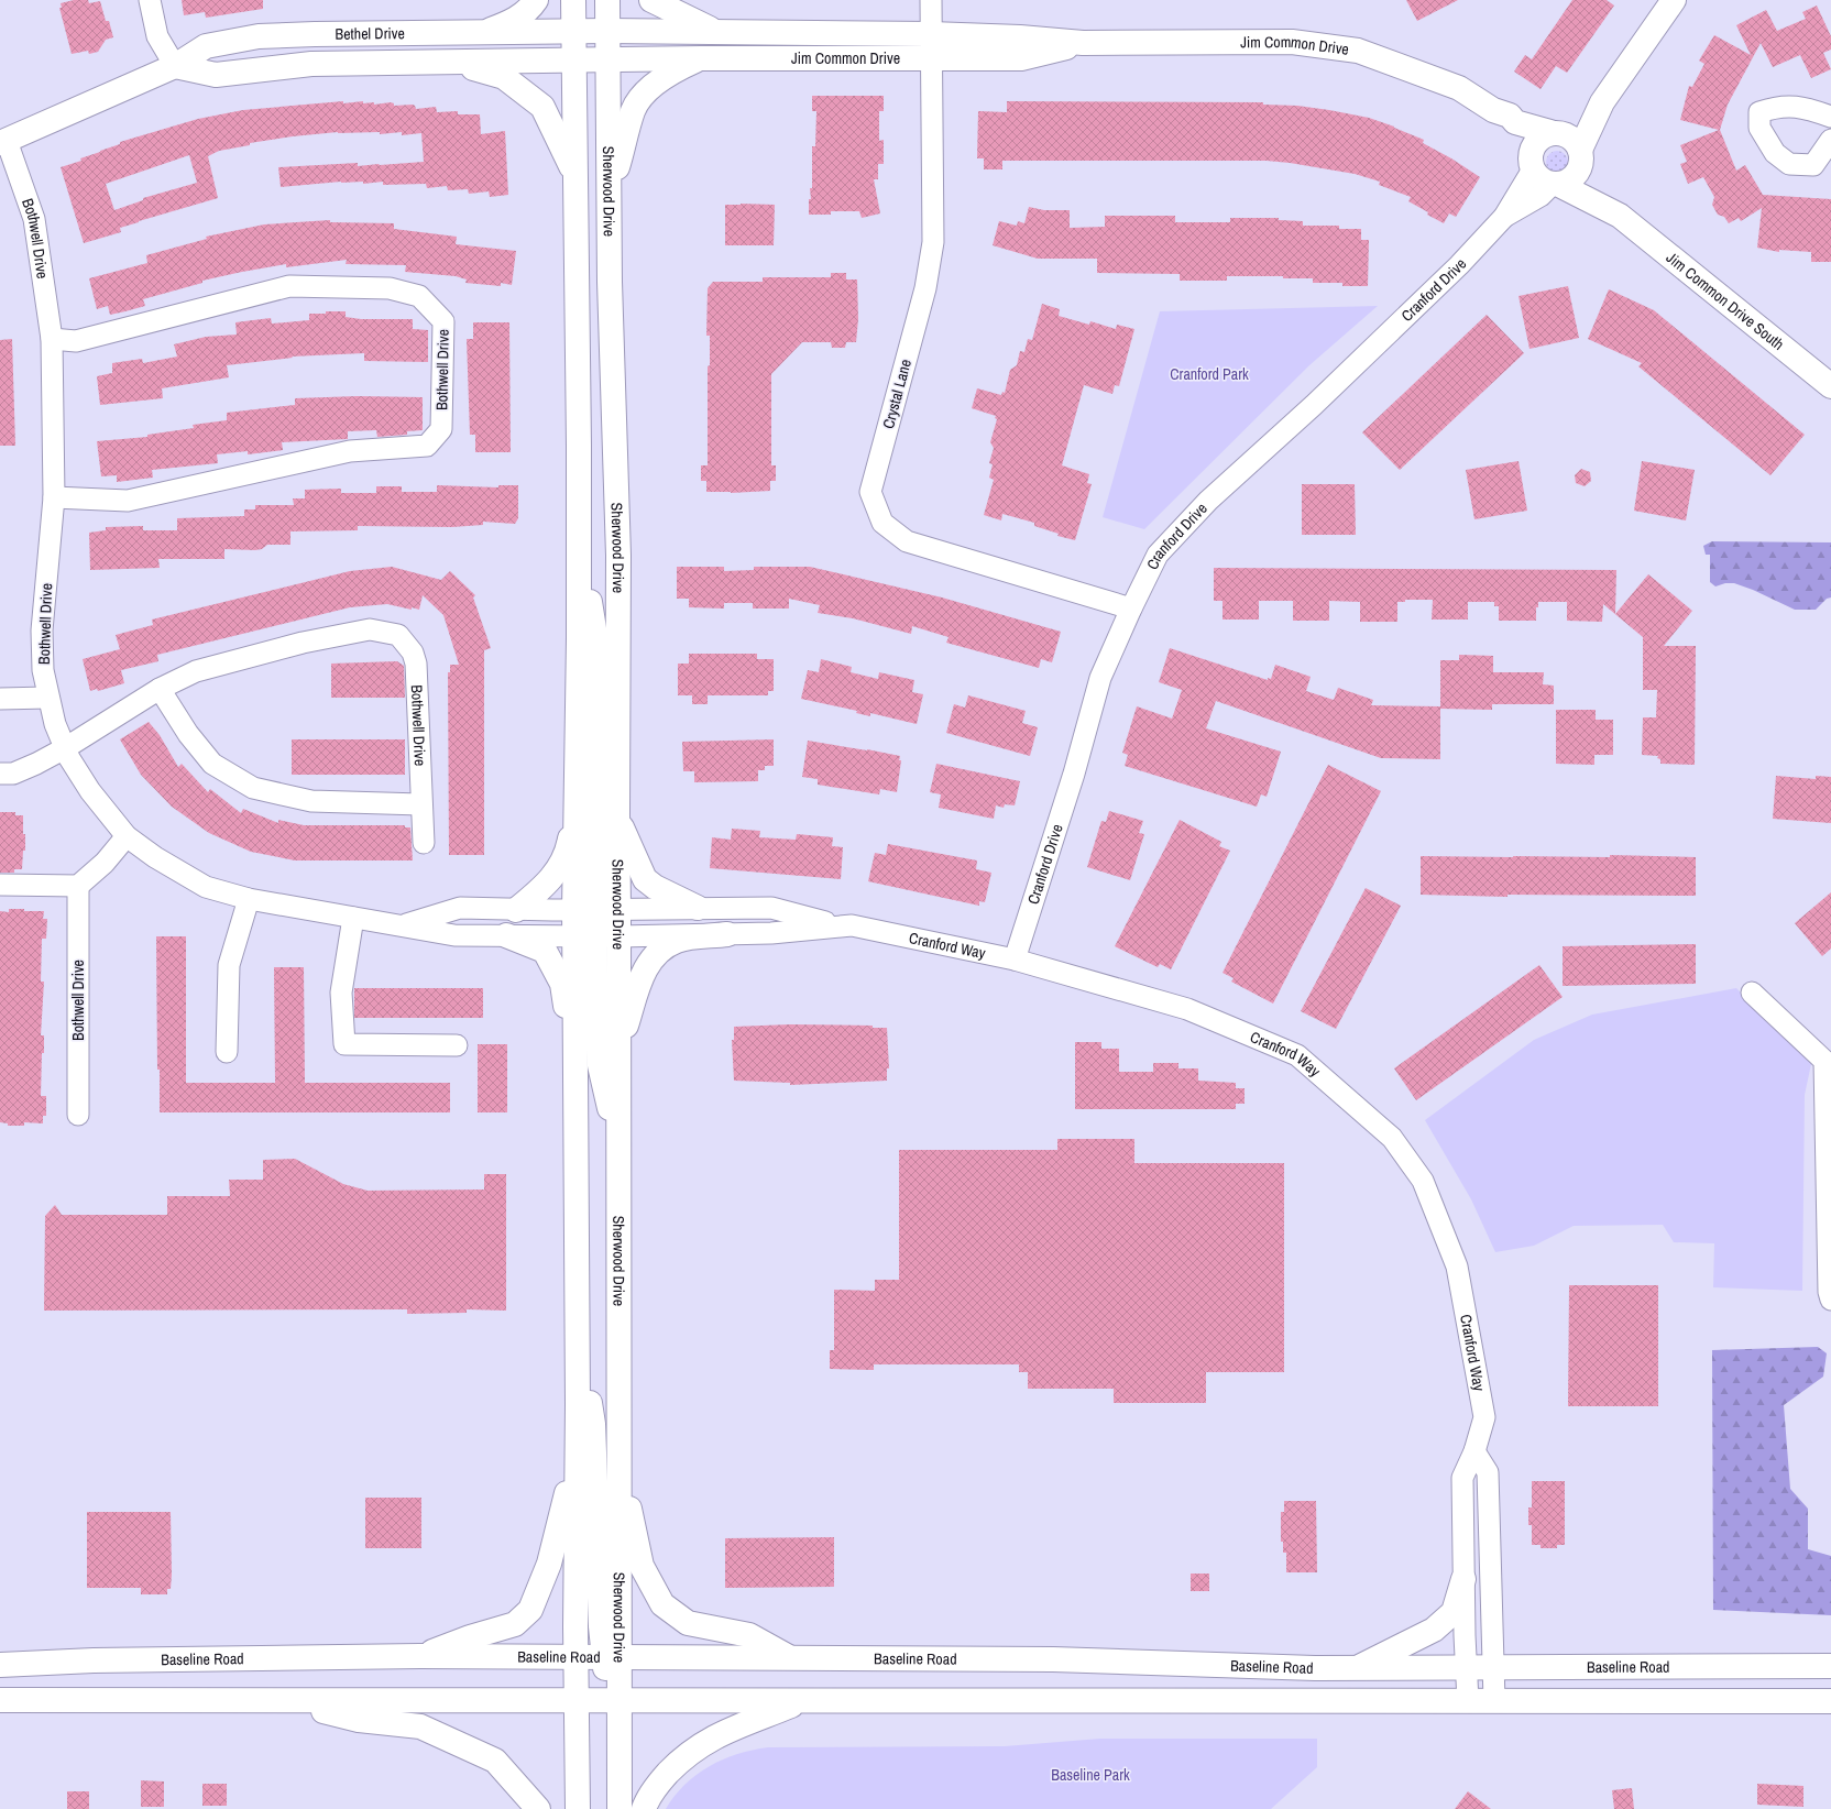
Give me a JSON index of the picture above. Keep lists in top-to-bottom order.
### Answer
{
  "streets": {
    "main road": [
      "Bethel Drive",
      "Jim Common Drive",
      "Sherwood Drive",
      "Jim Common Drive South",
      "Baseline Road"
    ],
    "street": [
      "Bothwell Drive",
      "Cranford Drive",
      "Crystal Lane",
      "Cranford Way"
    ]
  },
  "crossings": [
    ["Bethel Drive", "Jim Common Drive"],
    ["Bethel Drive", "Sherwood Drive"],
    ["Bethel Drive", "Bothwell Drive"],
    ["Jim Common Drive", "Sherwood Drive"],
    ["Jim Common Drive", "Cranford Drive"],
    ["Jim Common Drive", "Jim Common Drive South"],
    ["Jim Common Drive", "Crystal Lane"],
    ["Sherwood Drive", "Bothwell Drive"],
    ["Sherwood Drive", "Cranford Way"],
    ["Sherwood Drive", "Baseline Road"],
    ["Bothwell Drive", "Cranford Way"],
    ["Cranford Drive", "Jim Common Drive South"],
    ["Cranford Drive", "Crystal Lane"],
    ["Cranford Drive", "Cranford Way"],
    ["Cranford Way", "Baseline Road"]
  ],
  "parks": ["Cranford Park", "Baseline Park"]
}
